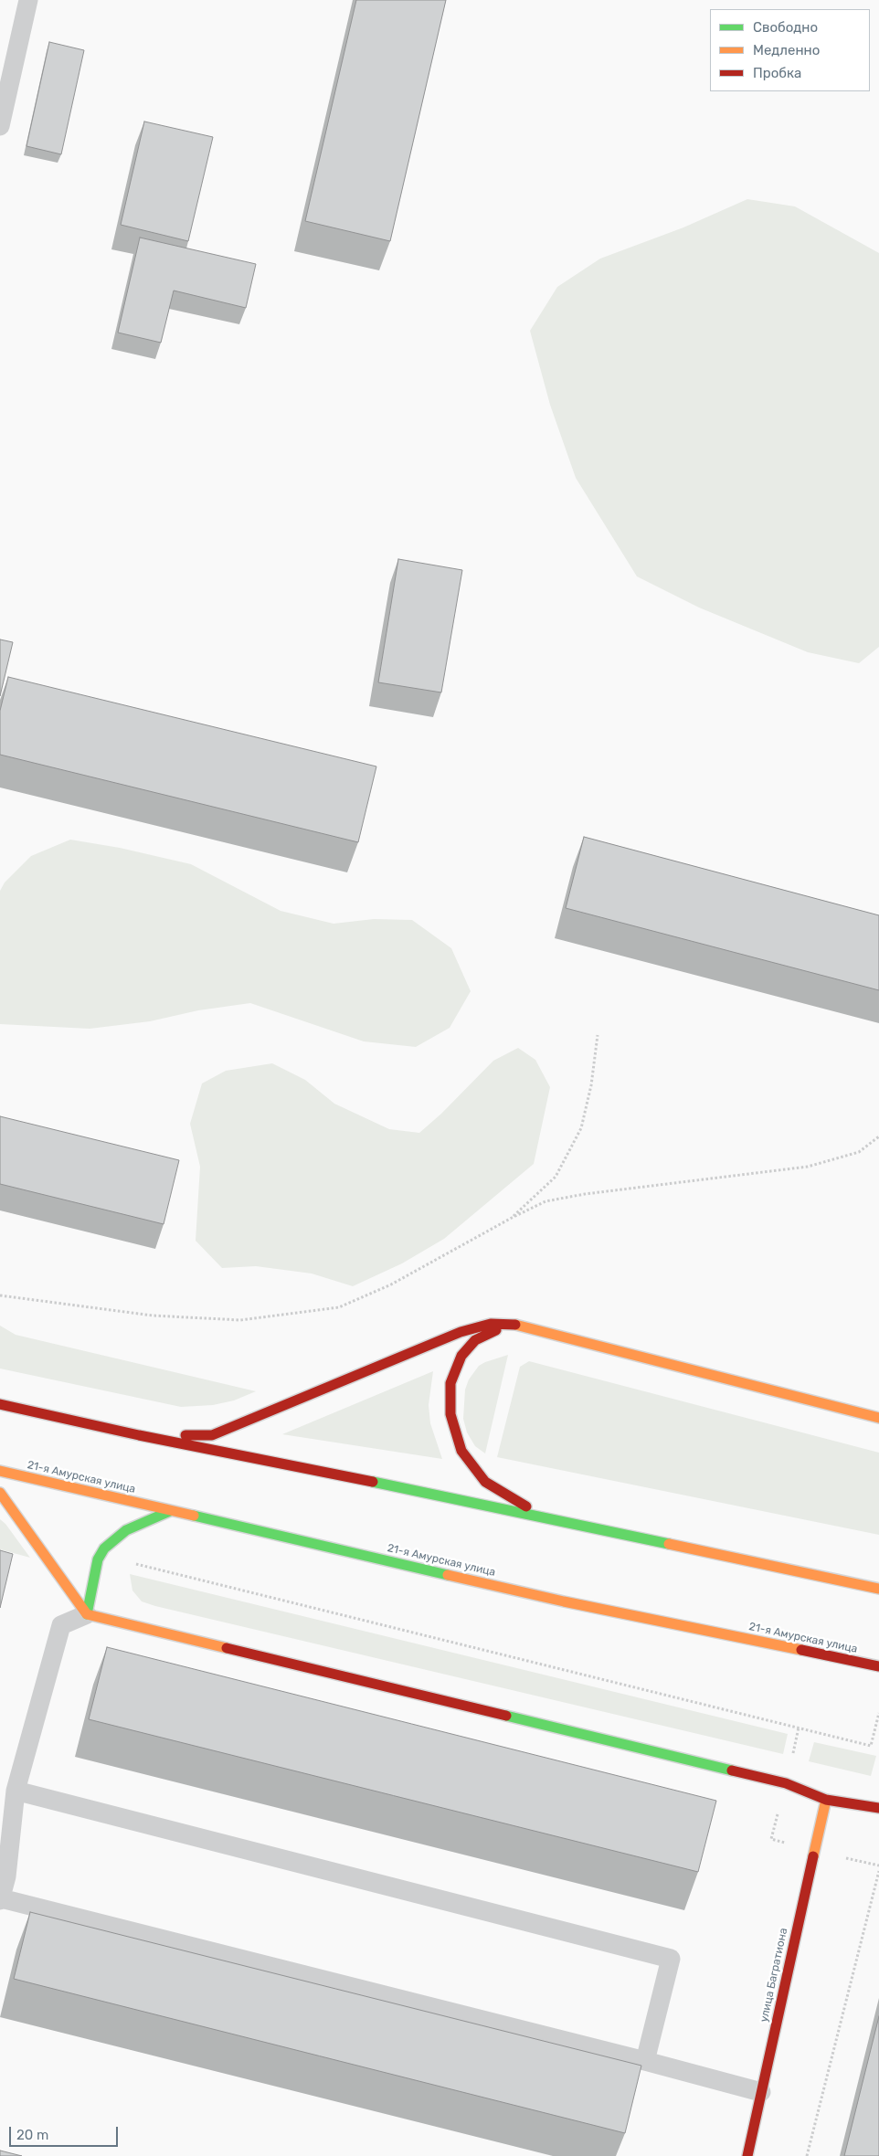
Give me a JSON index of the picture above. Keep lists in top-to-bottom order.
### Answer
{
  "streets": {
    "street": ["21-я Амурская улица", "улица Багратиона"]
  },
  "legend": ["Свободно", "Медленно", "Пробка"],
  "scale_bar": "20 m"
}
